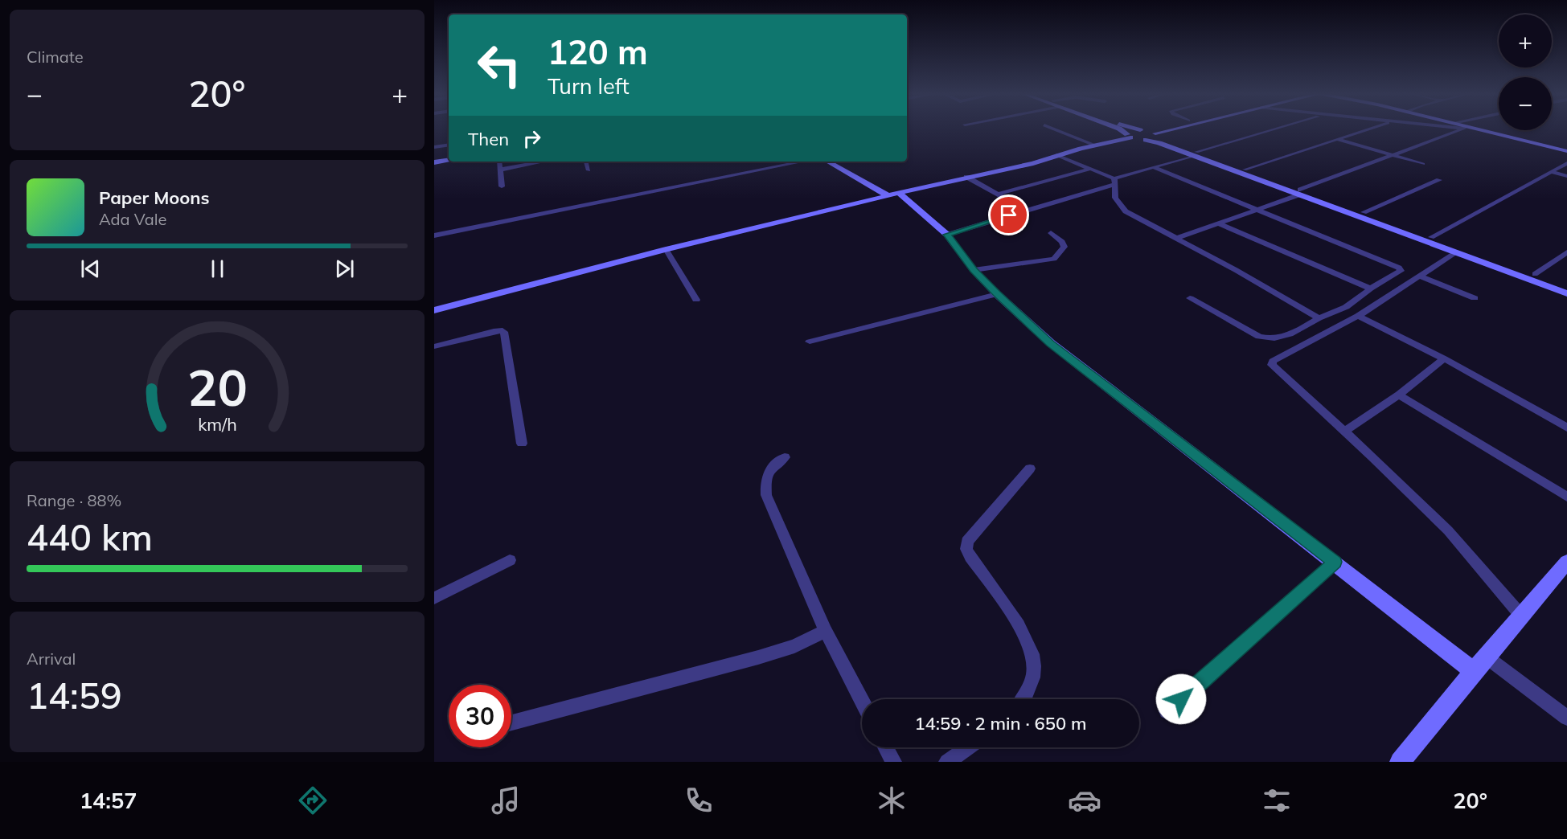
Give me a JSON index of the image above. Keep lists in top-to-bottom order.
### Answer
{
  "page": {
    "tile": [
      "Climate",
      ["Range · 88%", "440 km"],
      ["Arrival", "14:59"]
    ],
    "map_buttons": ["+", "−"],
    "turn": ["120 m", "Turn left"],
    "heat": ["−", "20°", "+"],
    "then": "Then",
    "song": ["Paper Moons", "Ada Vale"],
    "limit": "30",
    "trip": "14:59 · 2 min · 650 m",
    "tabs": ["14:57", "20°"],
    "gauge": ["20", "km/h"]
  }
}
